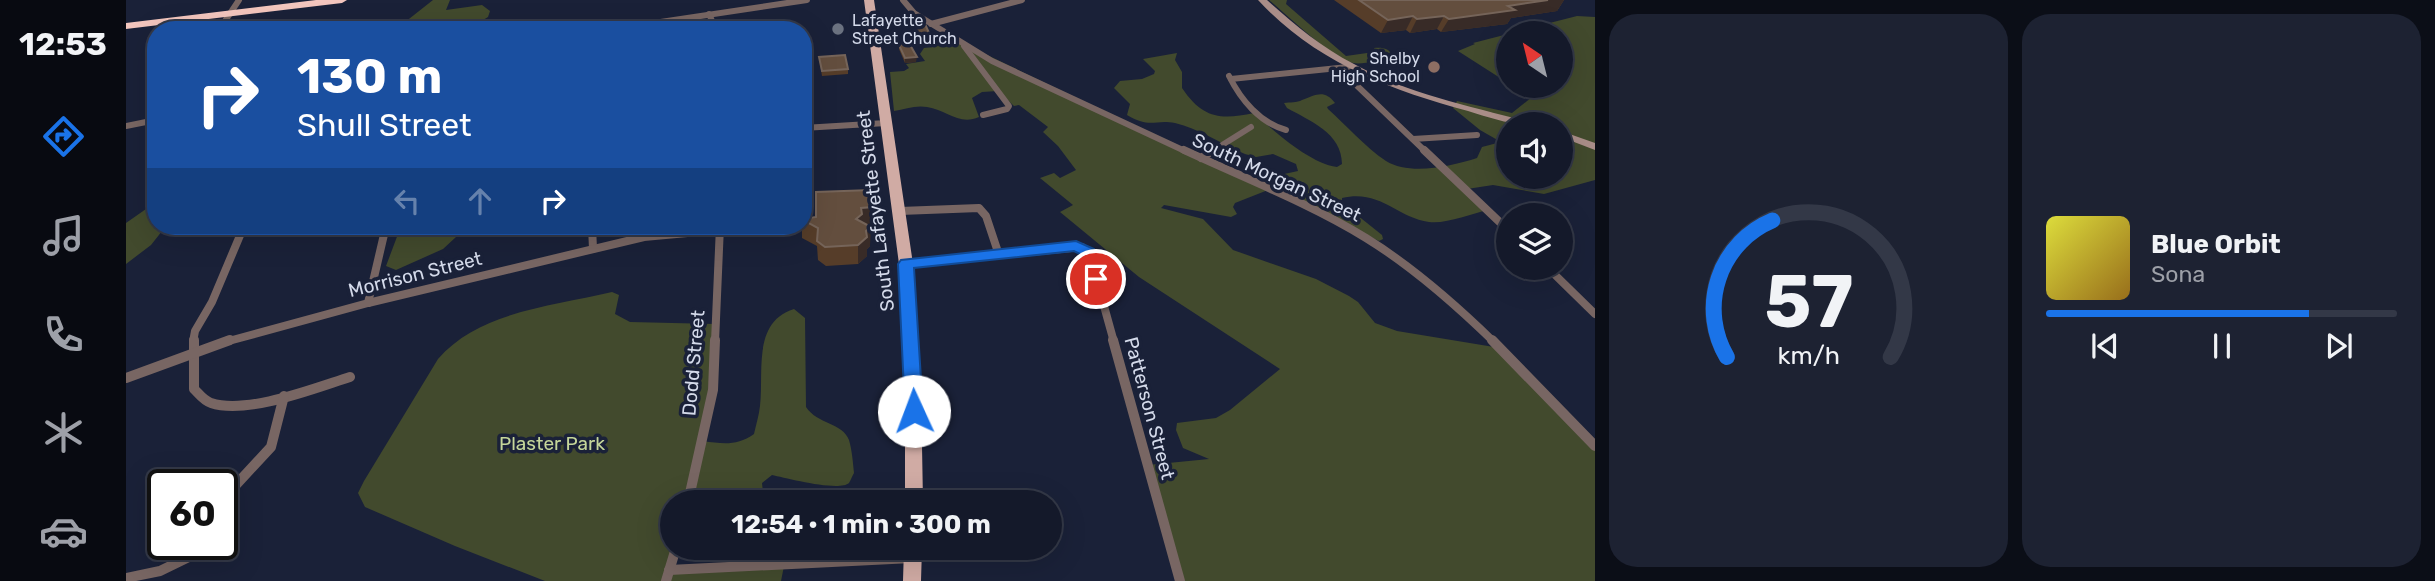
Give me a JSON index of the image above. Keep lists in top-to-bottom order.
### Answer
{
  "streets": {
    "main road": ["South Lafayette Street"],
    "street": [
      "South Morgan Street",
      "Morrison Street",
      "Dodd Street",
      "Patterson Street"
    ]
  },
  "parks": ["Plaster Park"],
  "places": ["Lafayette Street Church", "Shelby High School"],
  "north": "top left",
  "page": {
    "tabs": "12:53",
    "turn": ["130 m", "Shull Street"],
    "song": ["Blue Orbit", "Sona"],
    "limit": "60",
    "trip": "12:54 · 1 min · 300 m",
    "gauge": ["57", "km/h"]
  }
}
